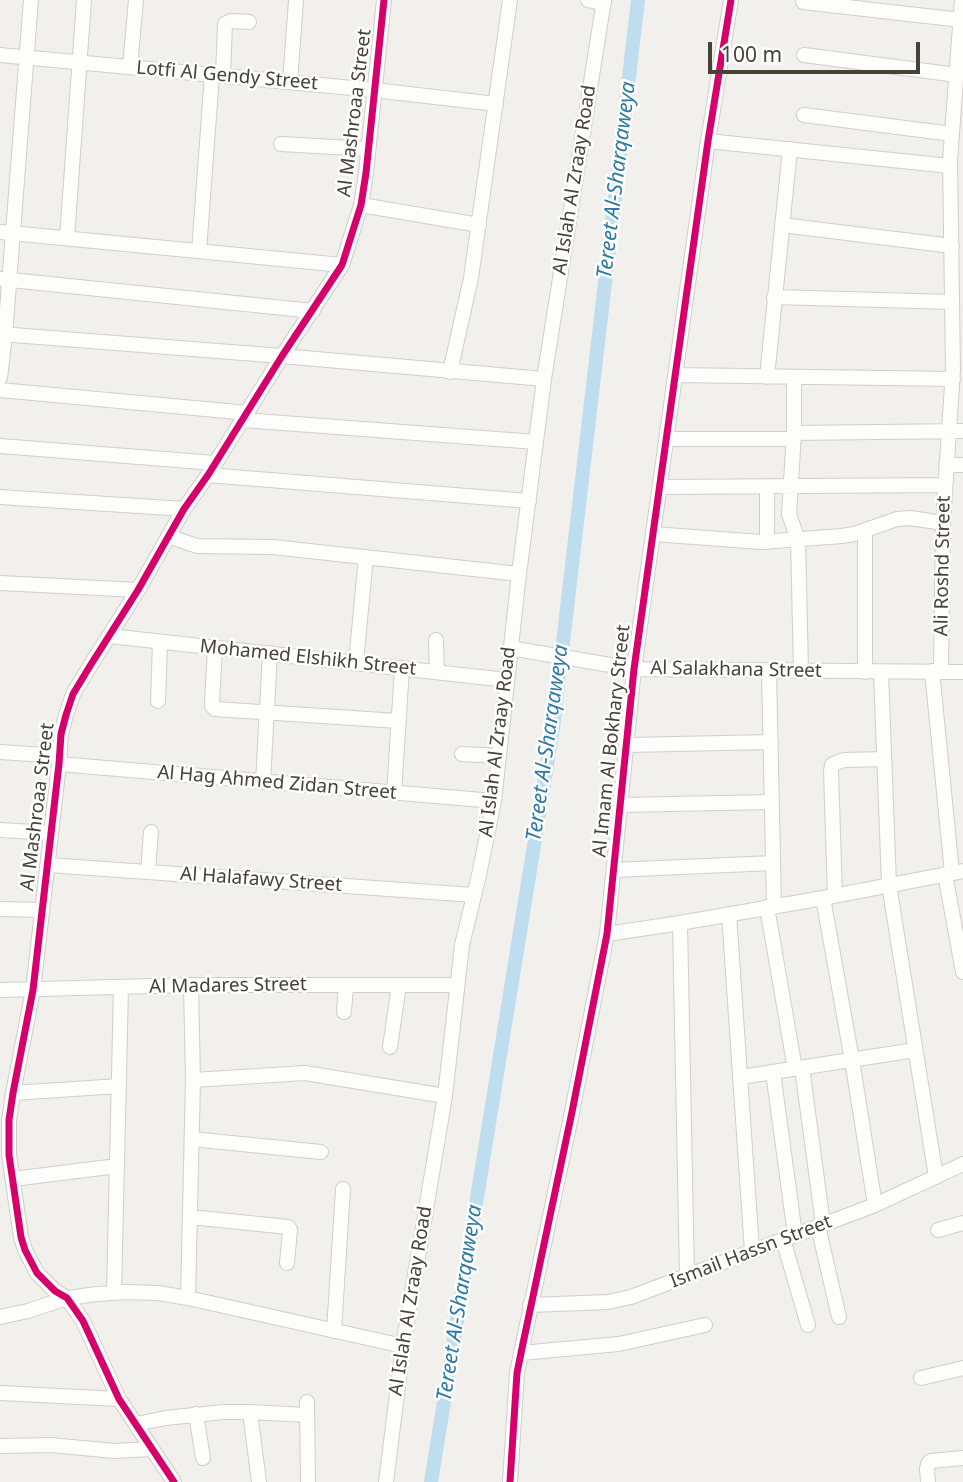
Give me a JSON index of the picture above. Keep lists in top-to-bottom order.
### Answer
{
  "streets": {
    "street": [
      "Lotfi Al Gendy Street",
      "Al Mashroaa Street",
      "Al Islah Al Zraay Road",
      "Ali Roshd Street",
      "Mohamed Elshikh Street",
      "Al Salakhana Street",
      "Al Imam Al Bokhary Street",
      "Al Hag Ahmed Zidan Street",
      "Al Halafawy Street",
      "Al Madares Street",
      "Ismail Hassn Street"
    ]
  },
  "crossings": [
    ["Lotfi Al Gendy Street", "Al Mashroaa Street"],
    ["Al Mashroaa Street", "Mohamed Elshikh Street"],
    ["Al Mashroaa Street", "Al Hag Ahmed Zidan Street"],
    ["Al Mashroaa Street", "Al Halafawy Street"],
    ["Al Mashroaa Street", "Al Madares Street"],
    ["Al Islah Al Zraay Road", "Mohamed Elshikh Street"],
    ["Al Islah Al Zraay Road", "Al Salakhana Street"],
    ["Al Islah Al Zraay Road", "Al Hag Ahmed Zidan Street"],
    ["Al Islah Al Zraay Road", "Al Halafawy Street"],
    ["Al Islah Al Zraay Road", "Al Madares Street"],
    ["Ali Roshd Street", "Al Salakhana Street"],
    ["Al Salakhana Street", "Al Imam Al Bokhary Street"],
    ["Al Imam Al Bokhary Street", "Ismail Hassn Street"]
  ],
  "water": ["Tereet Al-Sharqaweya"],
  "scale_bar": "100 m"
}
